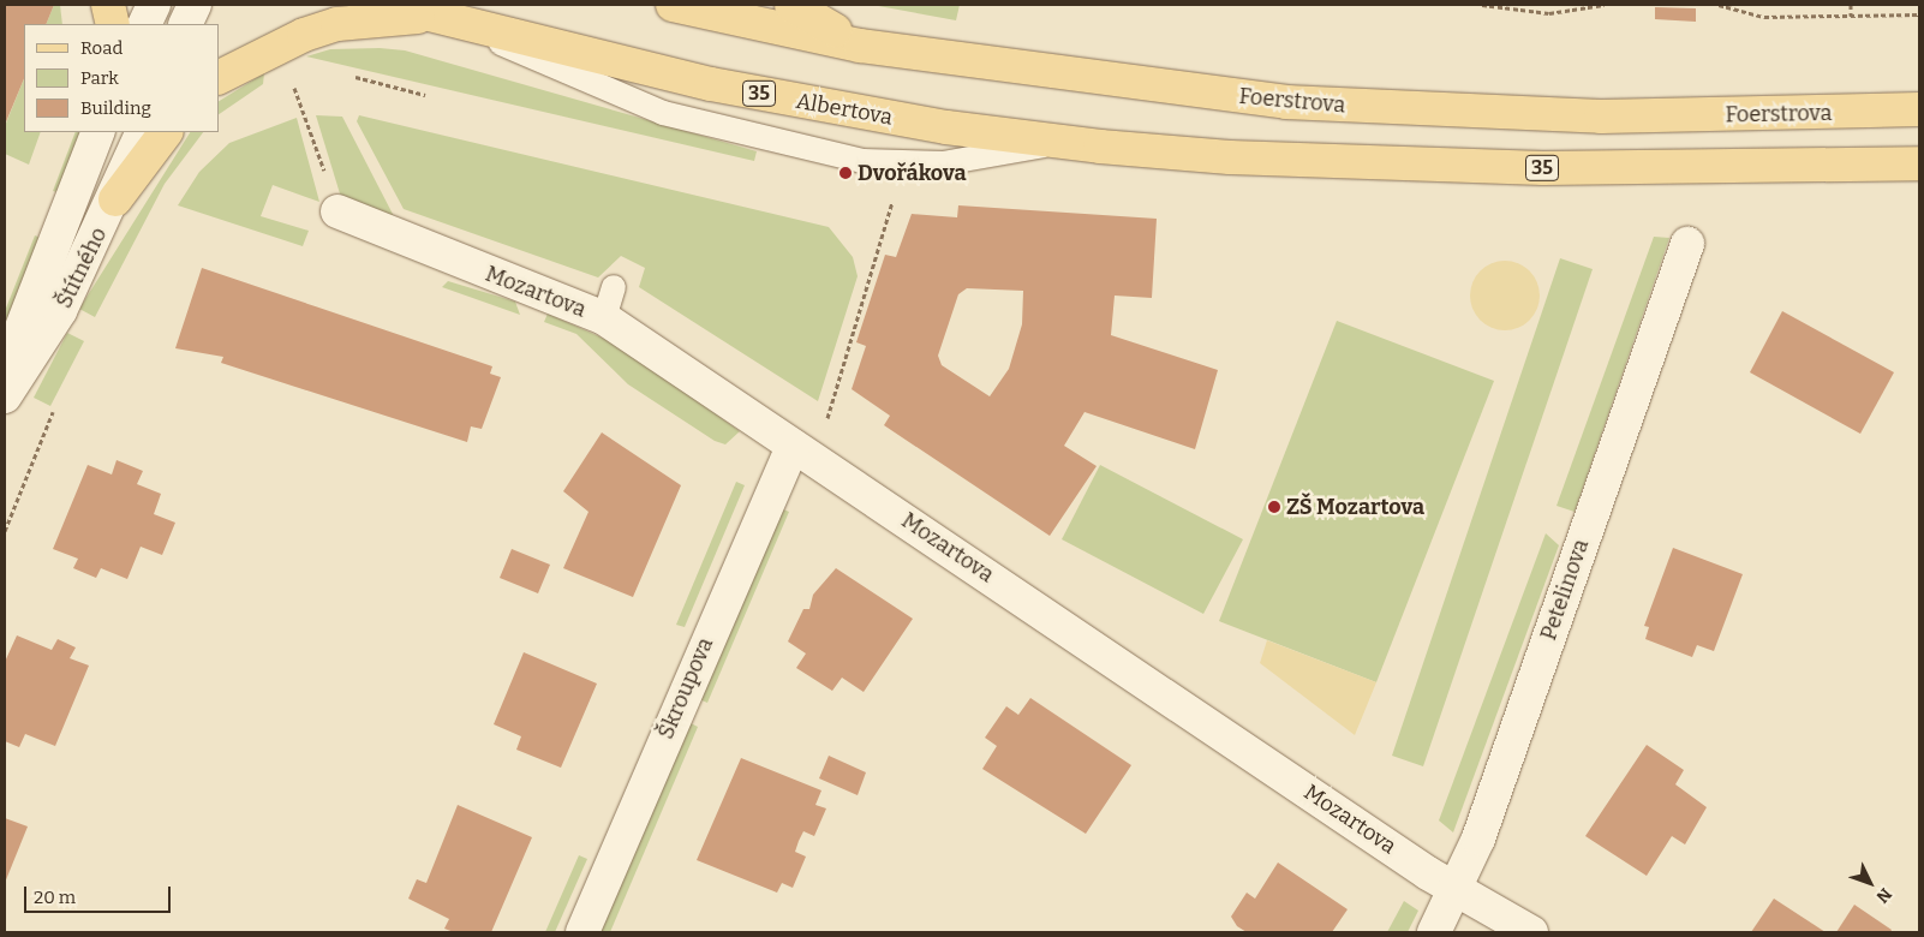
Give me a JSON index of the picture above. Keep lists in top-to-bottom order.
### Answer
{
  "streets": {
    "main road": ["35", "Foerstrova", "Albertova"],
    "street": [
      "Štítného",
      "Mozartova",
      "Petelinova",
      "Škroupova"
    ]
  },
  "crossings": [
    ["Mozartova", "Petelinova"],
    ["Mozartova", "Škroupova"]
  ],
  "places": ["Dvořákova", "ZŠ Mozartova"],
  "legend": ["Road", "Park", "Building"],
  "scale_bar": "20 m",
  "north": "bottom right"
}
